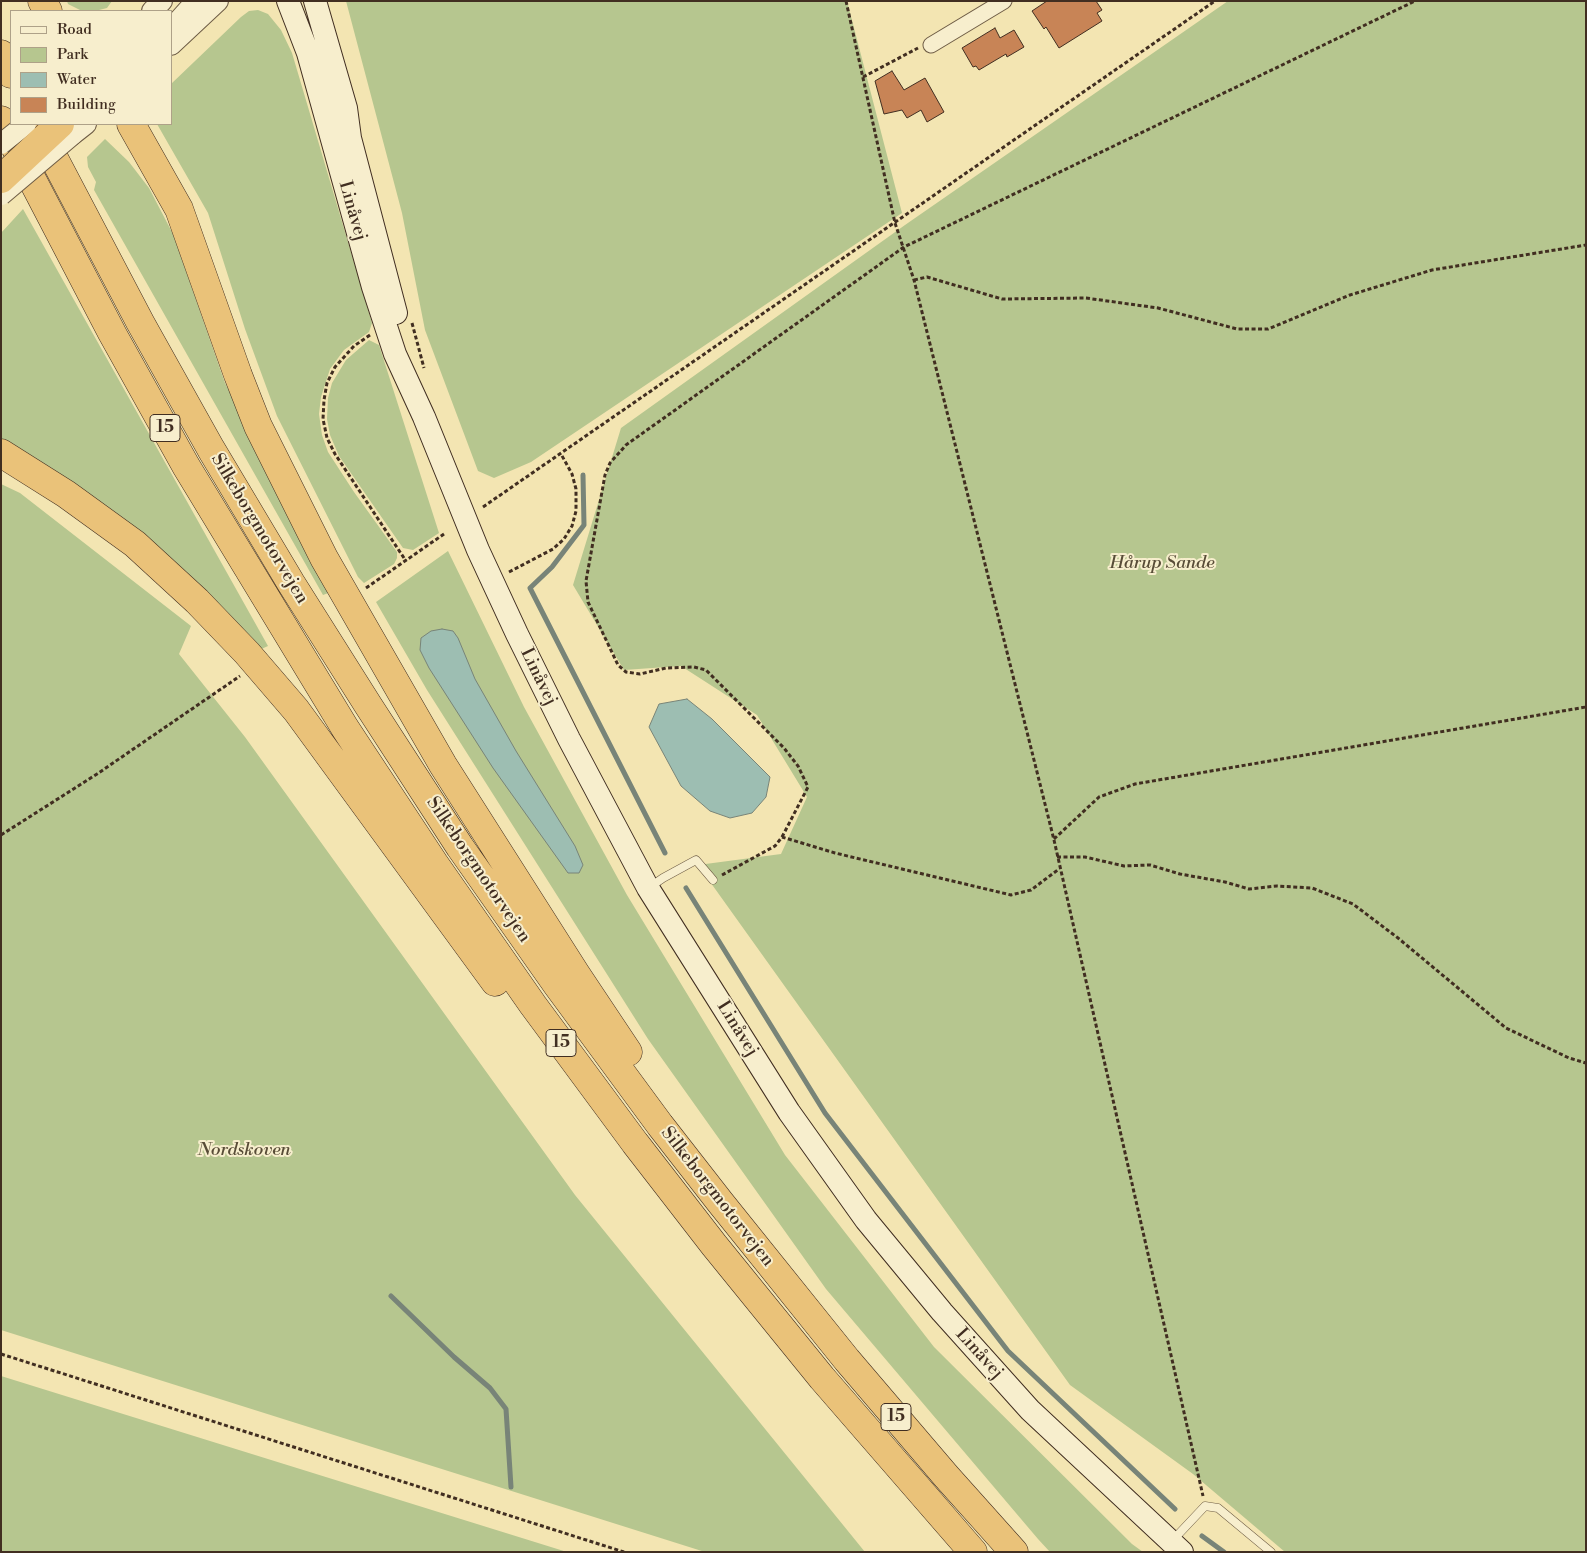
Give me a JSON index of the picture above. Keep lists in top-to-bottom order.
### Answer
{
  "streets": {
    "highway": ["15", "Silkeborgmotorvejen"],
    "main road": ["Linåvej"]
  },
  "parks": ["Hårup Sande", "Nordskoven"],
  "legend": [
    "Road",
    "Park",
    "Water",
    "Building"
  ]
}
